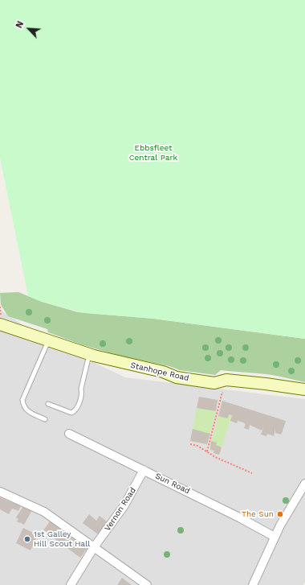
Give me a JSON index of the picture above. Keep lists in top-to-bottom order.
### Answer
{
  "streets": {
    "main road": ["Stanhope Road"],
    "street": ["Sun Road", "Vernon Road"]
  },
  "crossings": [
    ["Sun Road", "Vernon Road"]
  ],
  "parks": ["Ebbsfleet Central Park"],
  "places": ["The Sun", "1st Galley Hill Scout Hall"],
  "north": "top left"
}
